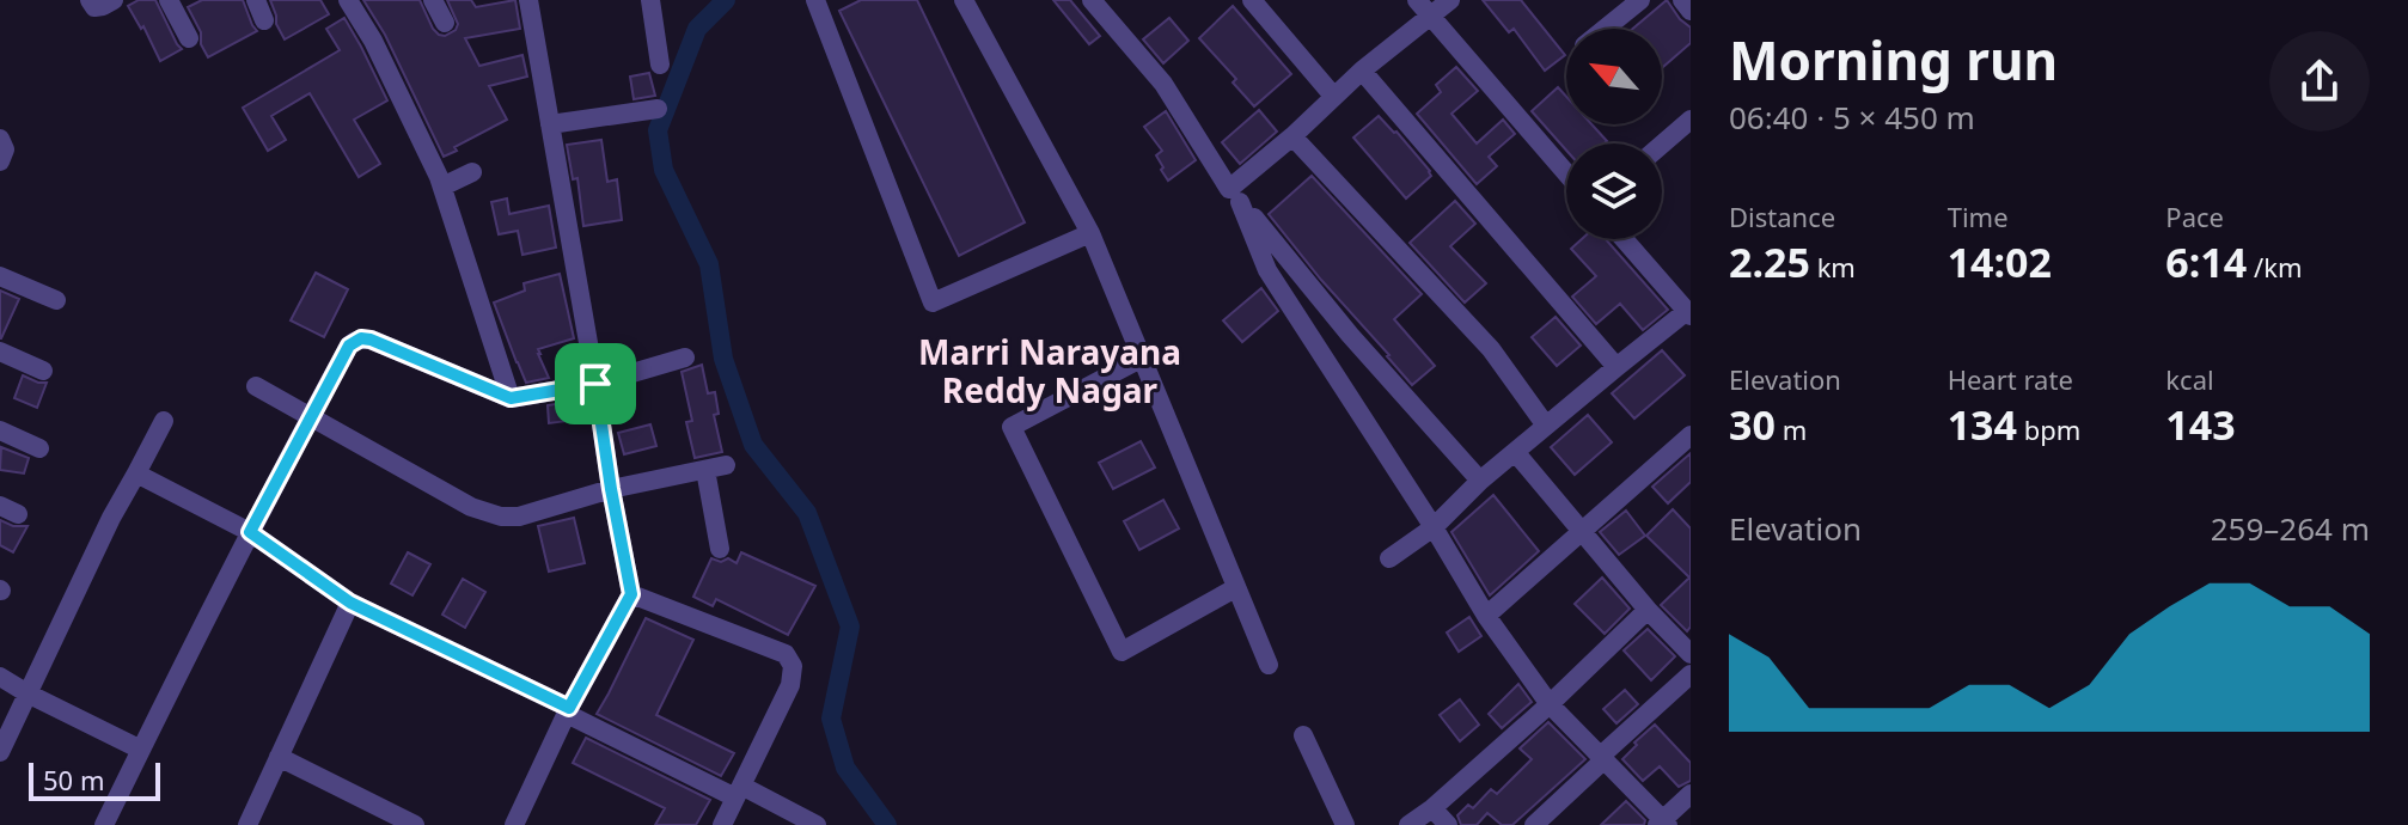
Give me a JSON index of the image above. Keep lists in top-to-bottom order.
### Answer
{
  "districts": ["Marri Narayana Reddy Nagar"],
  "scale_bar": "50 m",
  "north": "top left",
  "page": {
    "heading": ["Morning run", "06:40 · 5 × 450 m"],
    "stats": [
      ["Distance", "2.25 km"],
      ["Time", "14:02"],
      ["Pace", "6:14 /km"],
      ["Elevation", "30 m"],
      ["Heart rate", "134 bpm"],
      ["kcal", "143"]
    ],
    "chart": ["Elevation", "259–264 m"],
    "scale": "50 m"
  }
}
